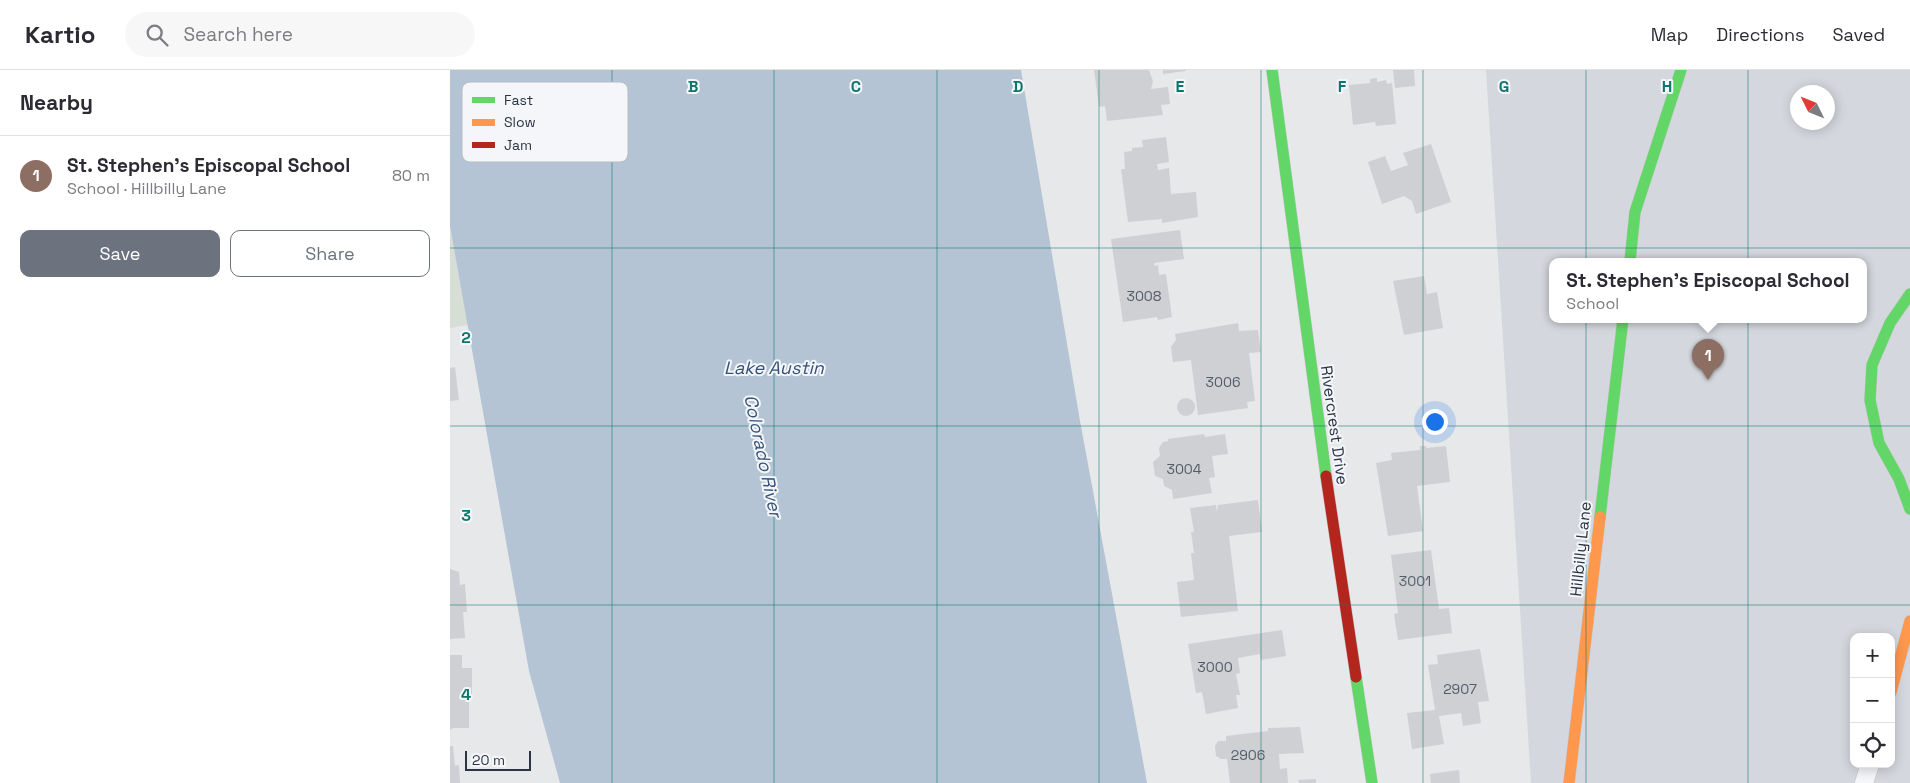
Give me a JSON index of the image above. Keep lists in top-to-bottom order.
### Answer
{
  "streets": {
    "street": ["Rivercrest Drive", "Hillbilly Lane"]
  },
  "water": ["Lake Austin", "Colorado River"],
  "house_numbers": [
    "3008",
    "3006",
    "3004",
    "3001",
    "3000",
    "2907",
    "2906"
  ],
  "legend": ["Fast", "Slow", "Jam"],
  "scale_bar": "20 m",
  "north": "top left",
  "page": {
    "header": "Kartio",
    "search": "Search here",
    "nav": ["Map", "Directions", "Saved"],
    "heading": "Nearby",
    "list": [
      {
        "mark": "1",
        "name": "St. Stephen's Episcopal School",
        "note": "School · Hillbilly Lane",
        "value": "80 m"
      }
    ],
    "buttons": ["Save", "Share"],
    "popup": ["St. Stephen's Episcopal School", "School"],
    "pins": "1",
    "map_buttons": ["+", "−"],
    "scale": "20 m"
  },
  "grid": {
    "columns": [
      "B",
      "C",
      "D",
      "E",
      "F",
      "G",
      "H"
    ],
    "rows": ["2", "3", "4"]
  }
}
